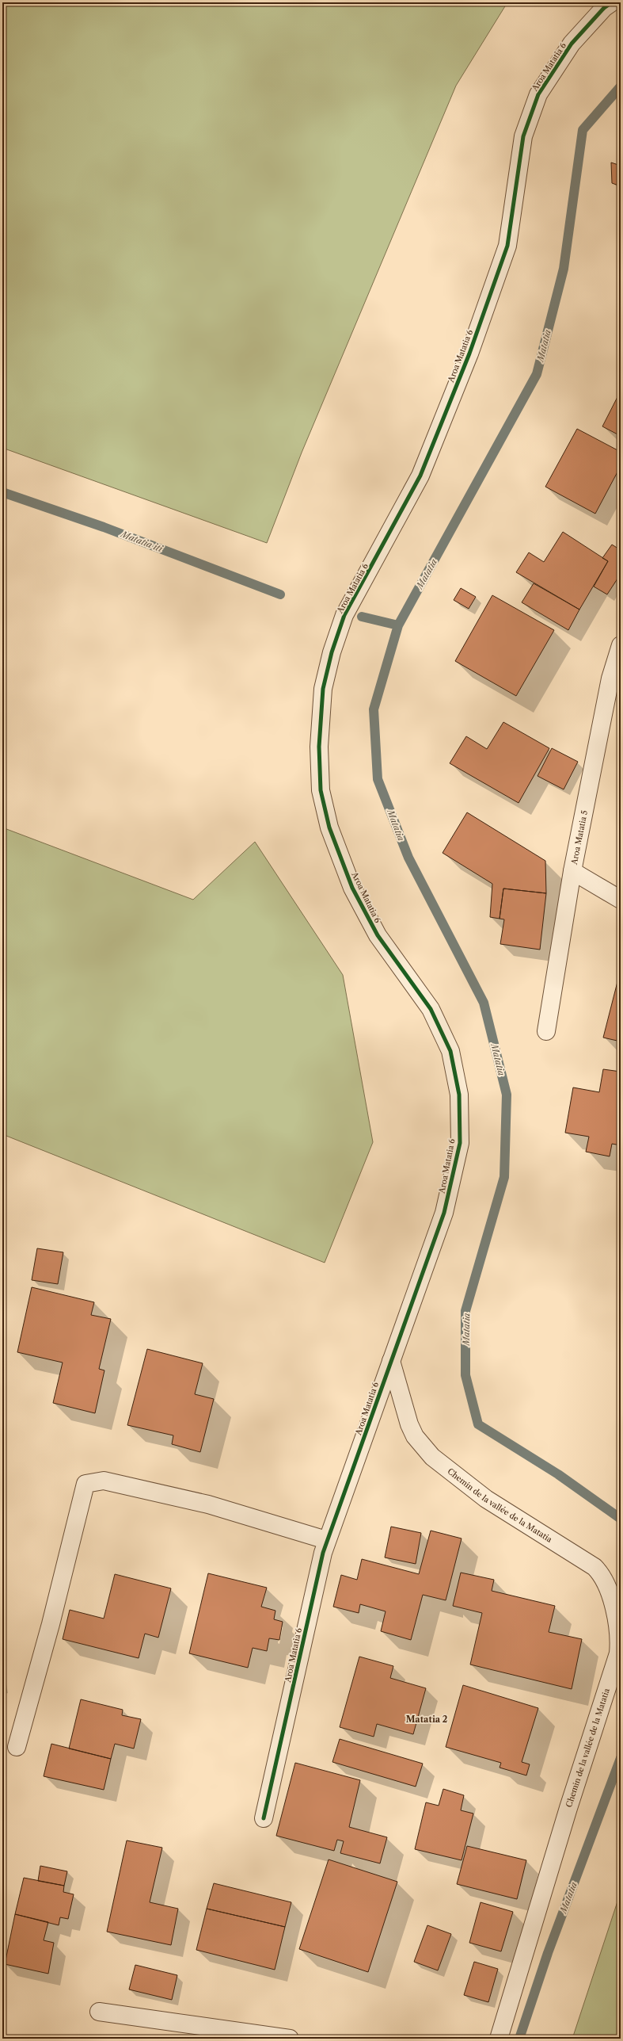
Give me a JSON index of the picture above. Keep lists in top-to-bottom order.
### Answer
{
  "streets": {
    "street": ["Aroa Matatia 6", "Aroa Matatia 5", "Chemin de la vallée de la Matatia"]
  },
  "crossings": [
    ["Aroa Matatia 6", "Chemin de la vallée de la Matatia"]
  ],
  "districts": ["Matatia 2"],
  "water": ["Matatia", "Matatia iti"]
}
